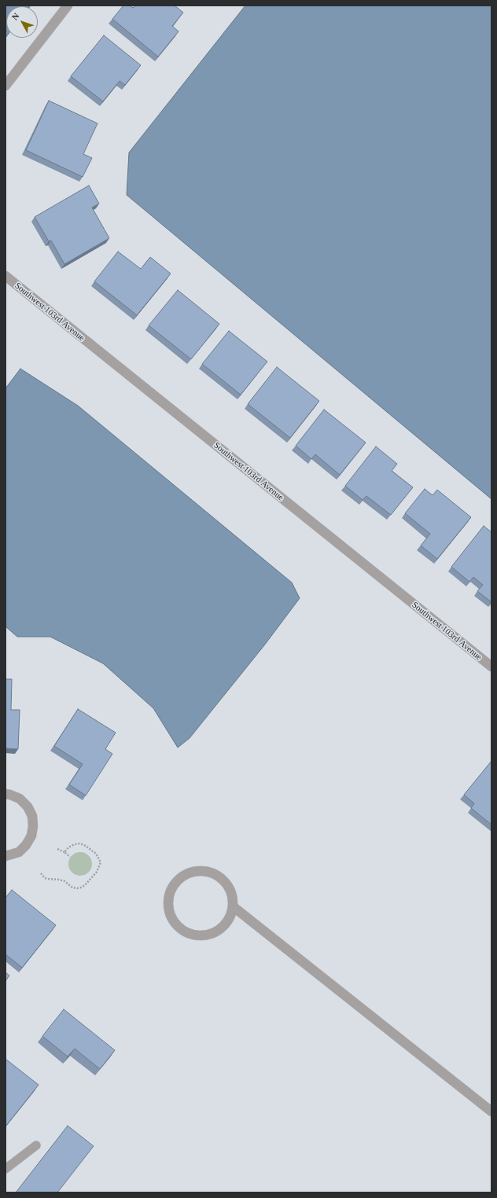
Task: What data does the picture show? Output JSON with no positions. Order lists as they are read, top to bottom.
{
  "streets": {
    "street": ["Southwest 103rd Avenue"]
  },
  "north": "top left"
}
